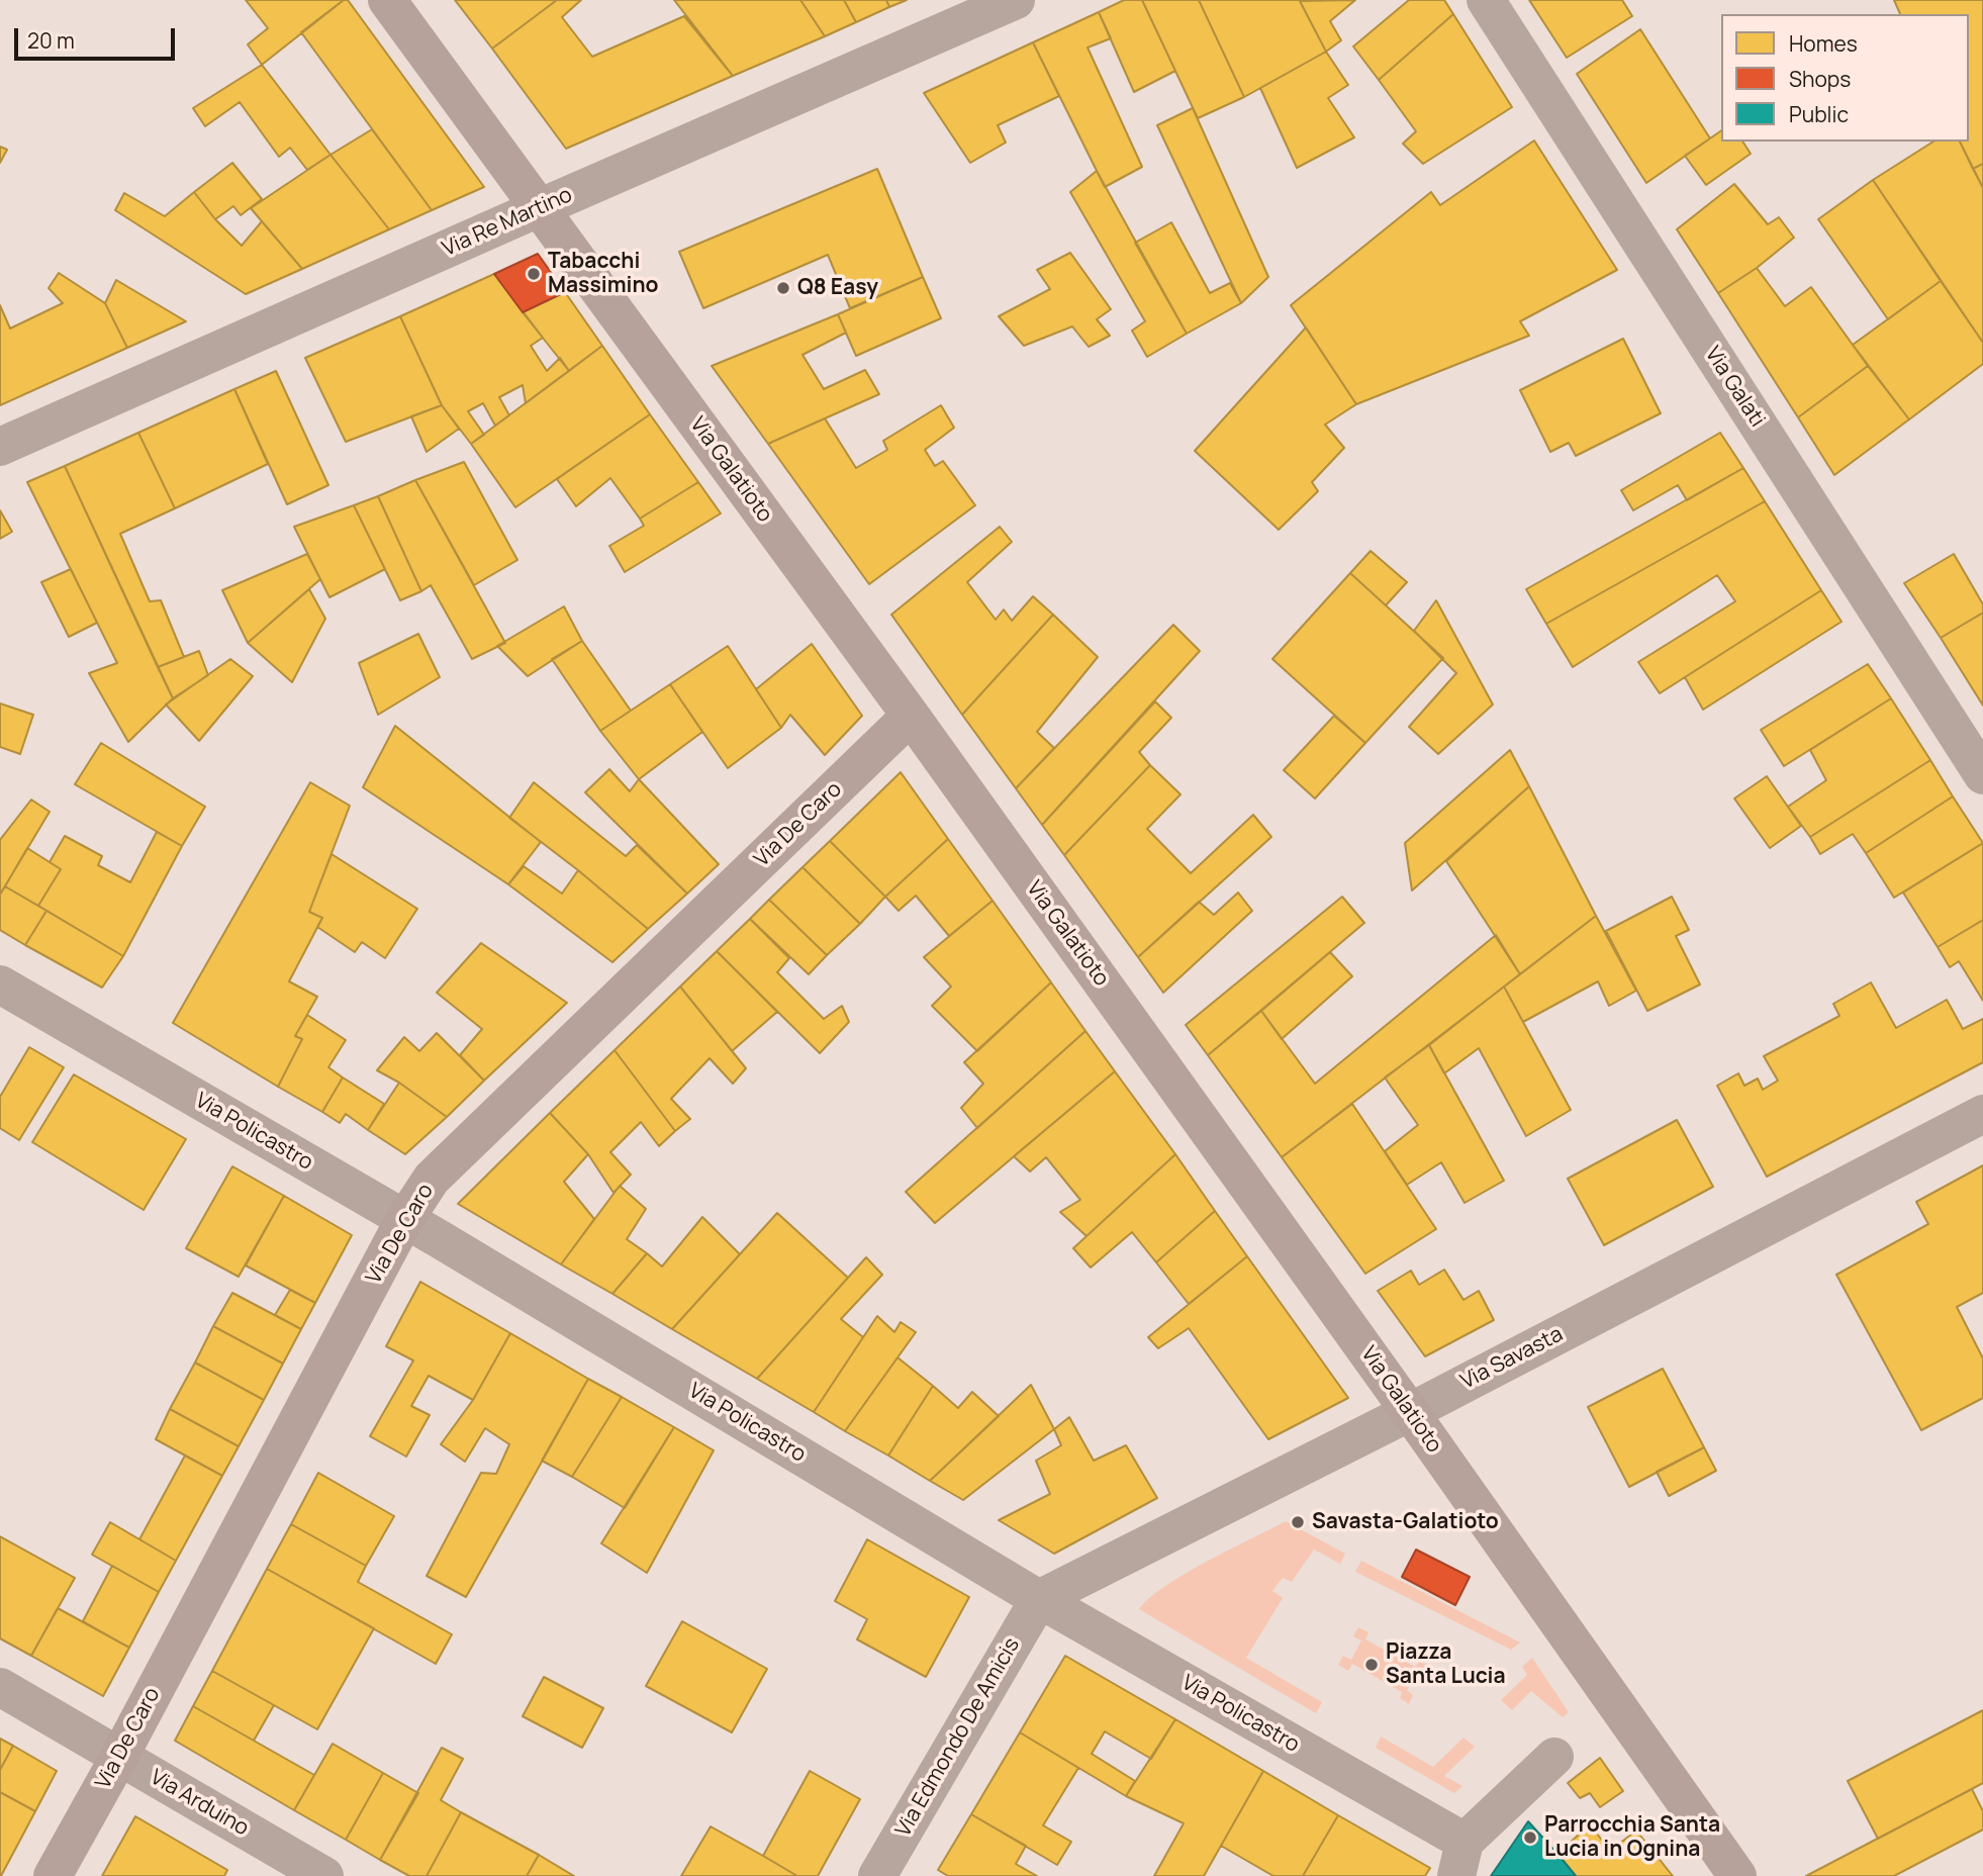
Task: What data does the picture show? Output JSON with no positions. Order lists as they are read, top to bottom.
{
  "streets": {
    "main road": ["Via Galatioto", "Via De Caro"],
    "street": [
      "Via Re Martino",
      "Via Galati",
      "Via Policastro",
      "Via Savasta",
      "Via Edmondo De Amicis",
      "Via Arduino"
    ]
  },
  "crossings": [
    ["Via Re Martino", "Via Galatioto"],
    ["Via Galatioto", "Via De Caro"],
    ["Via Galatioto", "Via Savasta"],
    ["Via De Caro", "Via Policastro"],
    ["Via De Caro", "Via Arduino"],
    ["Via Policastro", "Via Savasta"],
    ["Via Policastro", "Via Edmondo De Amicis"],
    ["Via Savasta", "Via Edmondo De Amicis"]
  ],
  "places": [
    "Tabacchi Massimino",
    "Q8 Easy",
    "Savasta-Galatioto",
    "Piazza Santa Lucia",
    "Parrocchia Santa Lucia in Ognina"
  ],
  "legend": ["Homes", "Shops", "Public"],
  "scale_bar": "20 m"
}
